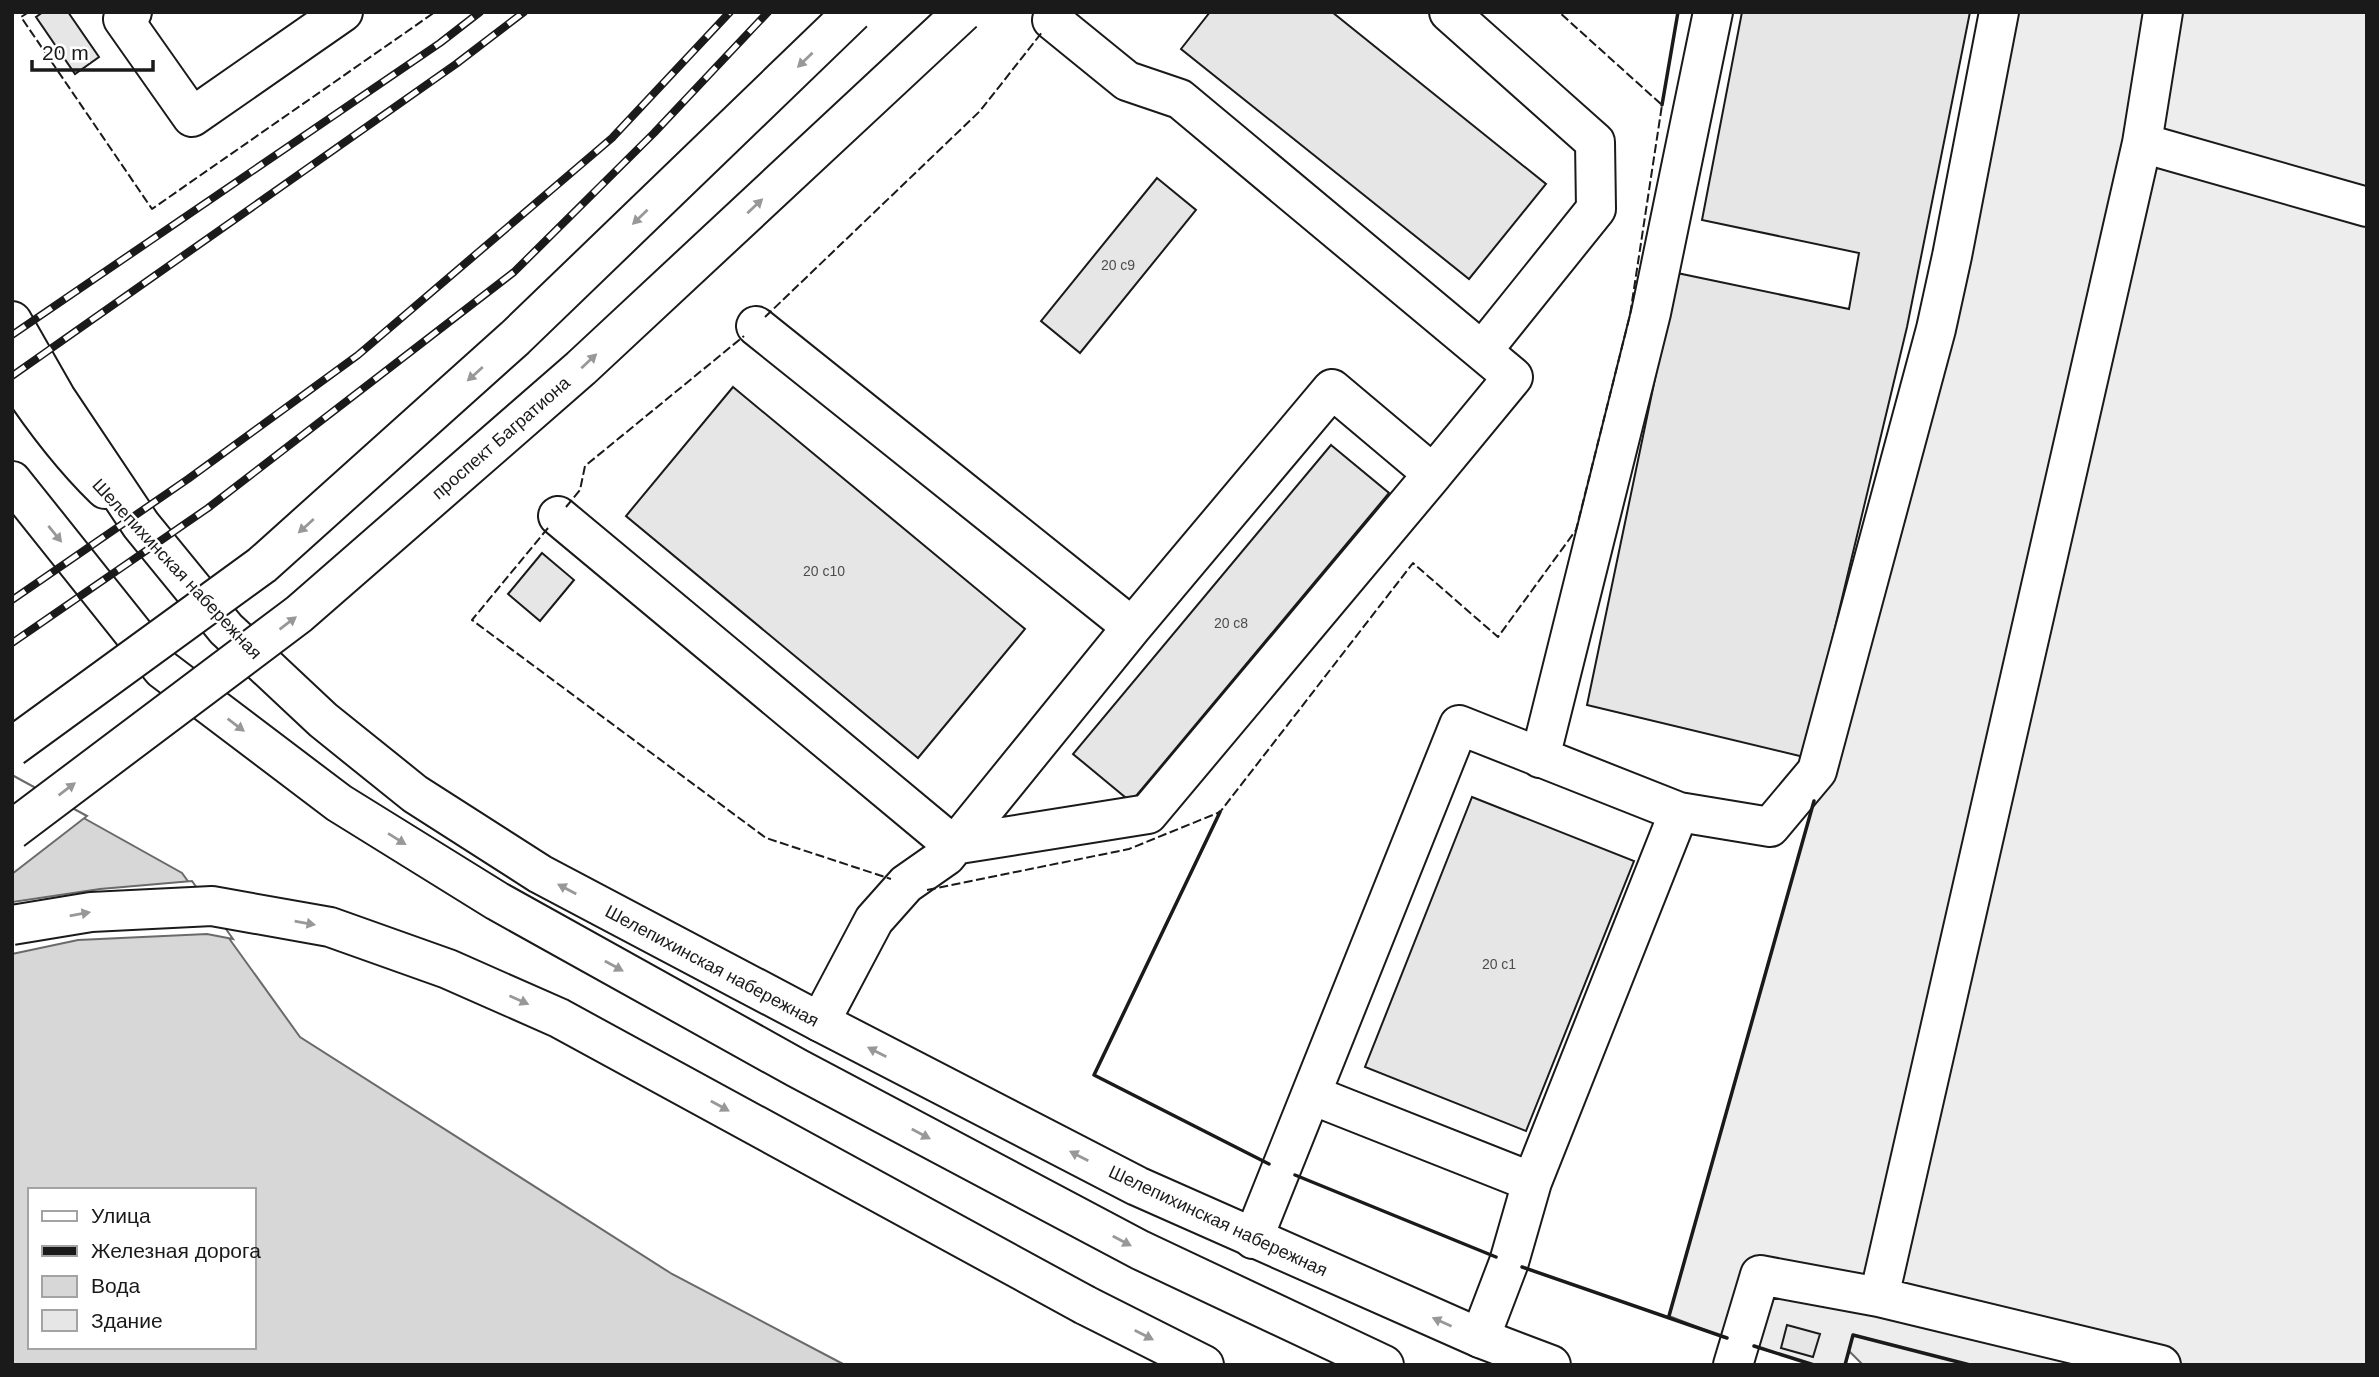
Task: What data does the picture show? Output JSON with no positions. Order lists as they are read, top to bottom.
{
  "streets": {
    "main road": ["проспект Багратиона", "Шелепихинская набережная"]
  },
  "house_numbers": [
    "20 с9",
    "20 с10",
    "20 с8",
    "20 с1"
  ],
  "legend": [
    "Улица",
    "Железная дорога",
    "Вода",
    "Здание"
  ],
  "scale_bar": "20 m"
}
